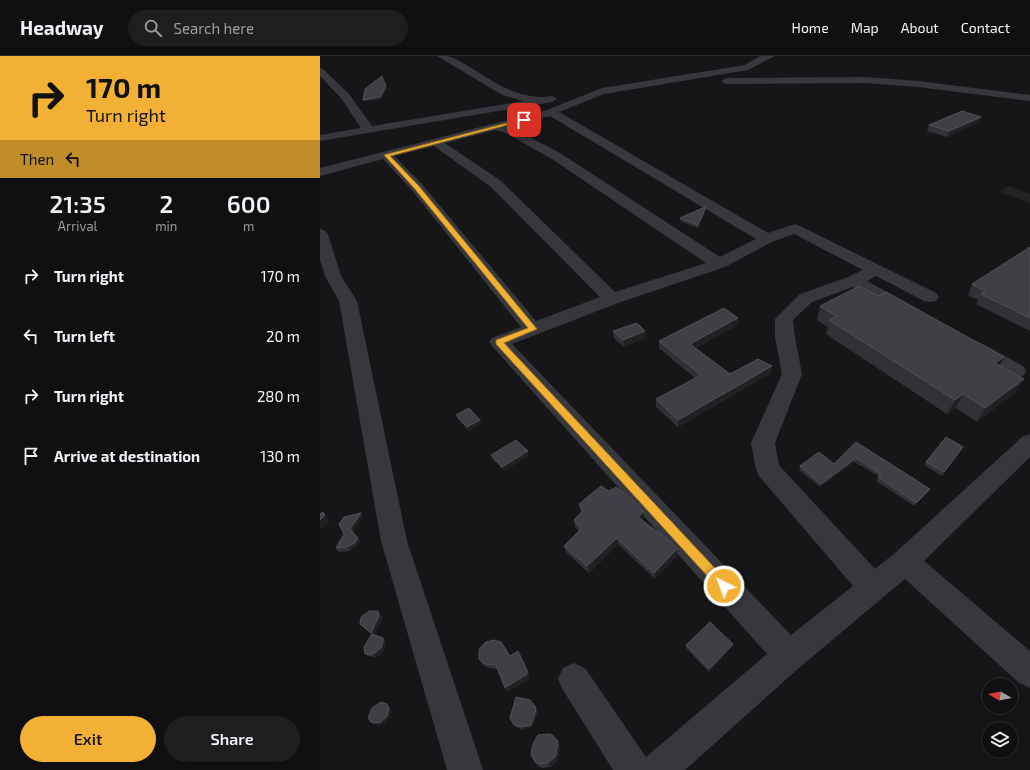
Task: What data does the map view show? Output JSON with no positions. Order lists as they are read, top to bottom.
{
  "north": "left",
  "page": {
    "header": "Headway",
    "search": "Search here",
    "nav": [
      "Home",
      "Map",
      "About",
      "Contact"
    ],
    "turn": ["170 m", "Turn right"],
    "then": "Then",
    "eta": [
      "21:35",
      "Arrival",
      "2",
      "min",
      "600",
      "m"
    ],
    "list": [
      {
        "name": "Turn right",
        "value": "170 m"
      },
      {
        "name": "Turn left",
        "value": "20 m"
      },
      {
        "name": "Turn right",
        "value": "280 m"
      },
      {
        "name": "Arrive at destination",
        "value": "130 m"
      }
    ],
    "buttons": ["Exit", "Share"]
  }
}
